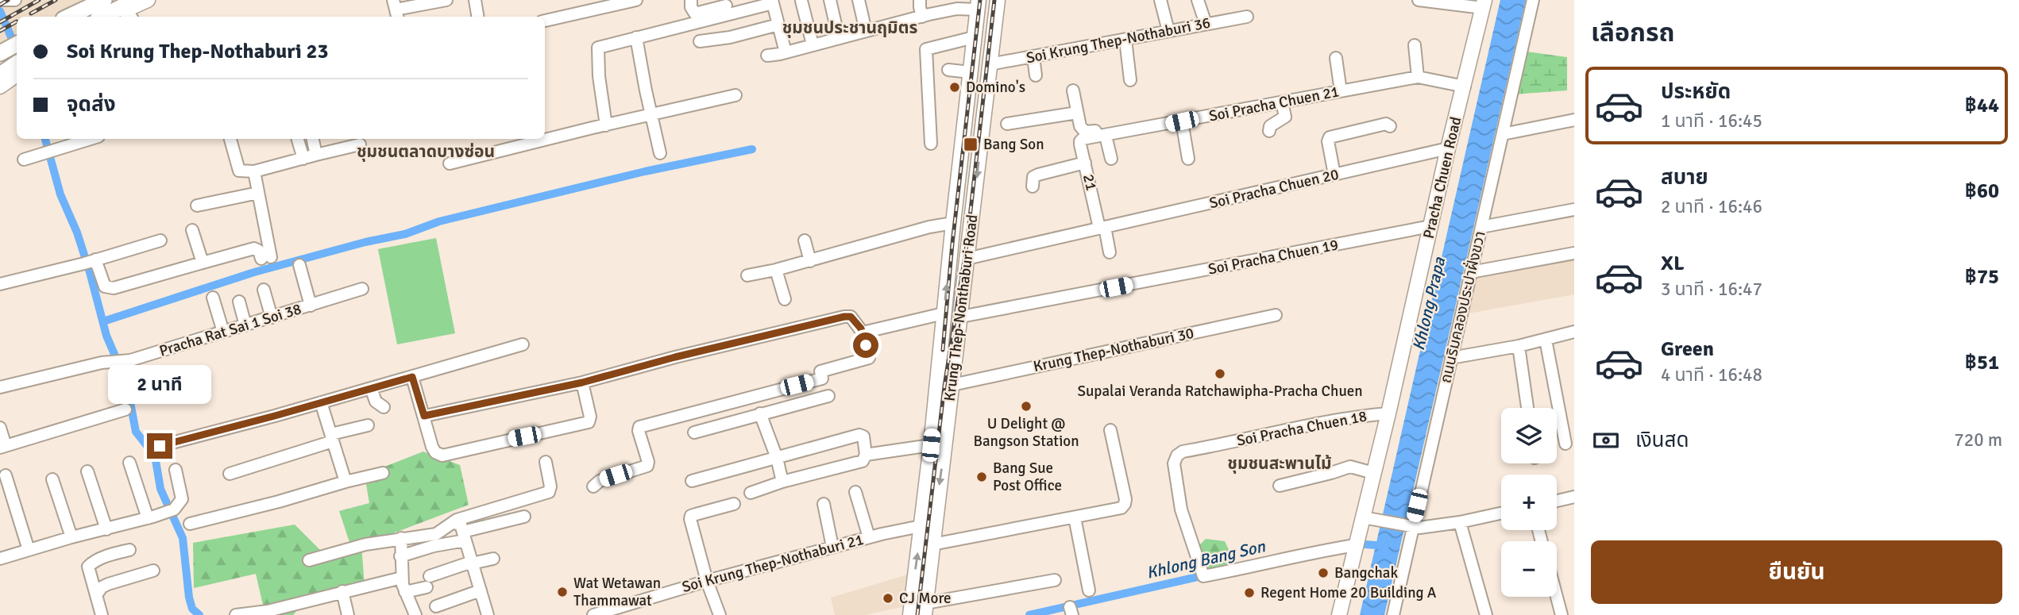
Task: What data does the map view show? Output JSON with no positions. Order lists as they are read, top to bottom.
{
  "streets": {
    "main road": ["Pracha Chuen Road", "Krung Thep-Nonthaburi Road"],
    "street": [
      "Soi Krung Thep-Nothaburi 36",
      "Soi Pracha Chuen 21",
      "21",
      "Soi Pracha Chuen 20",
      "Soi Pracha Chuen 19",
      "ถนนริมคลองประปาฝั่งขวา",
      "Pracha Rat Sai 1 Soi 38",
      "Krung Thep-Nothaburi 30",
      "Soi Pracha Chuen 18",
      "Soi Krung Thep-Nothaburi 21"
    ]
  },
  "crossings": [
    ["Soi Krung Thep-Nothaburi 36", "Krung Thep-Nonthaburi Road"],
    ["Soi Pracha Chuen 21", "Pracha Chuen Road"],
    ["Soi Pracha Chuen 21", "21"],
    ["Pracha Chuen Road", "Soi Pracha Chuen 20"],
    ["Pracha Chuen Road", "Soi Pracha Chuen 19"],
    ["Pracha Chuen Road", "Soi Pracha Chuen 18"],
    ["21", "Soi Pracha Chuen 20"],
    ["Soi Pracha Chuen 20", "Krung Thep-Nonthaburi Road"],
    ["Soi Pracha Chuen 19", "Krung Thep-Nonthaburi Road"],
    ["Krung Thep-Nonthaburi Road", "Krung Thep-Nothaburi 30"],
    ["Krung Thep-Nonthaburi Road", "Soi Krung Thep-Nothaburi 21"]
  ],
  "districts": ["ชุมชนประชานฤมิตร", "ชุมชนตลาดบางซ่อน", "ชุมชนสะพานไม้"],
  "water": ["Khlong Prapa", "Khlong Bang Son"],
  "places": {
    "other": [
      "Domino's",
      "Supalai Veranda Ratchawipha-Pracha Chuen",
      "U Delight @ Bangson Station",
      "Bang Sue Post Office",
      "Bangchak",
      "Wat Wetawan Thammawat",
      "Regent Home 20 Building A",
      "CJ More"
    ],
    "transit": ["Bang Son"]
  },
  "page": {
    "heading": "เลือกรถ",
    "banner": ["Soi Krung Thep-Nothaburi 23", "จุดส่ง"],
    "list": [
      {
        "name": "ประหยัด",
        "note": "1 นาที · 16:45",
        "value": "฿44"
      },
      {
        "name": "สบาย",
        "note": "2 นาที · 16:46",
        "value": "฿60"
      },
      {
        "name": "XL",
        "note": "3 นาที · 16:47",
        "value": "฿75"
      },
      {
        "name": "Green",
        "note": "4 นาที · 16:48",
        "value": "฿51"
      }
    ],
    "bubble": "2 นาที",
    "map_buttons": ["+", "−"],
    "pay": ["เงินสด", "720 m"],
    "buttons": "ยืนยัน"
  }
}
